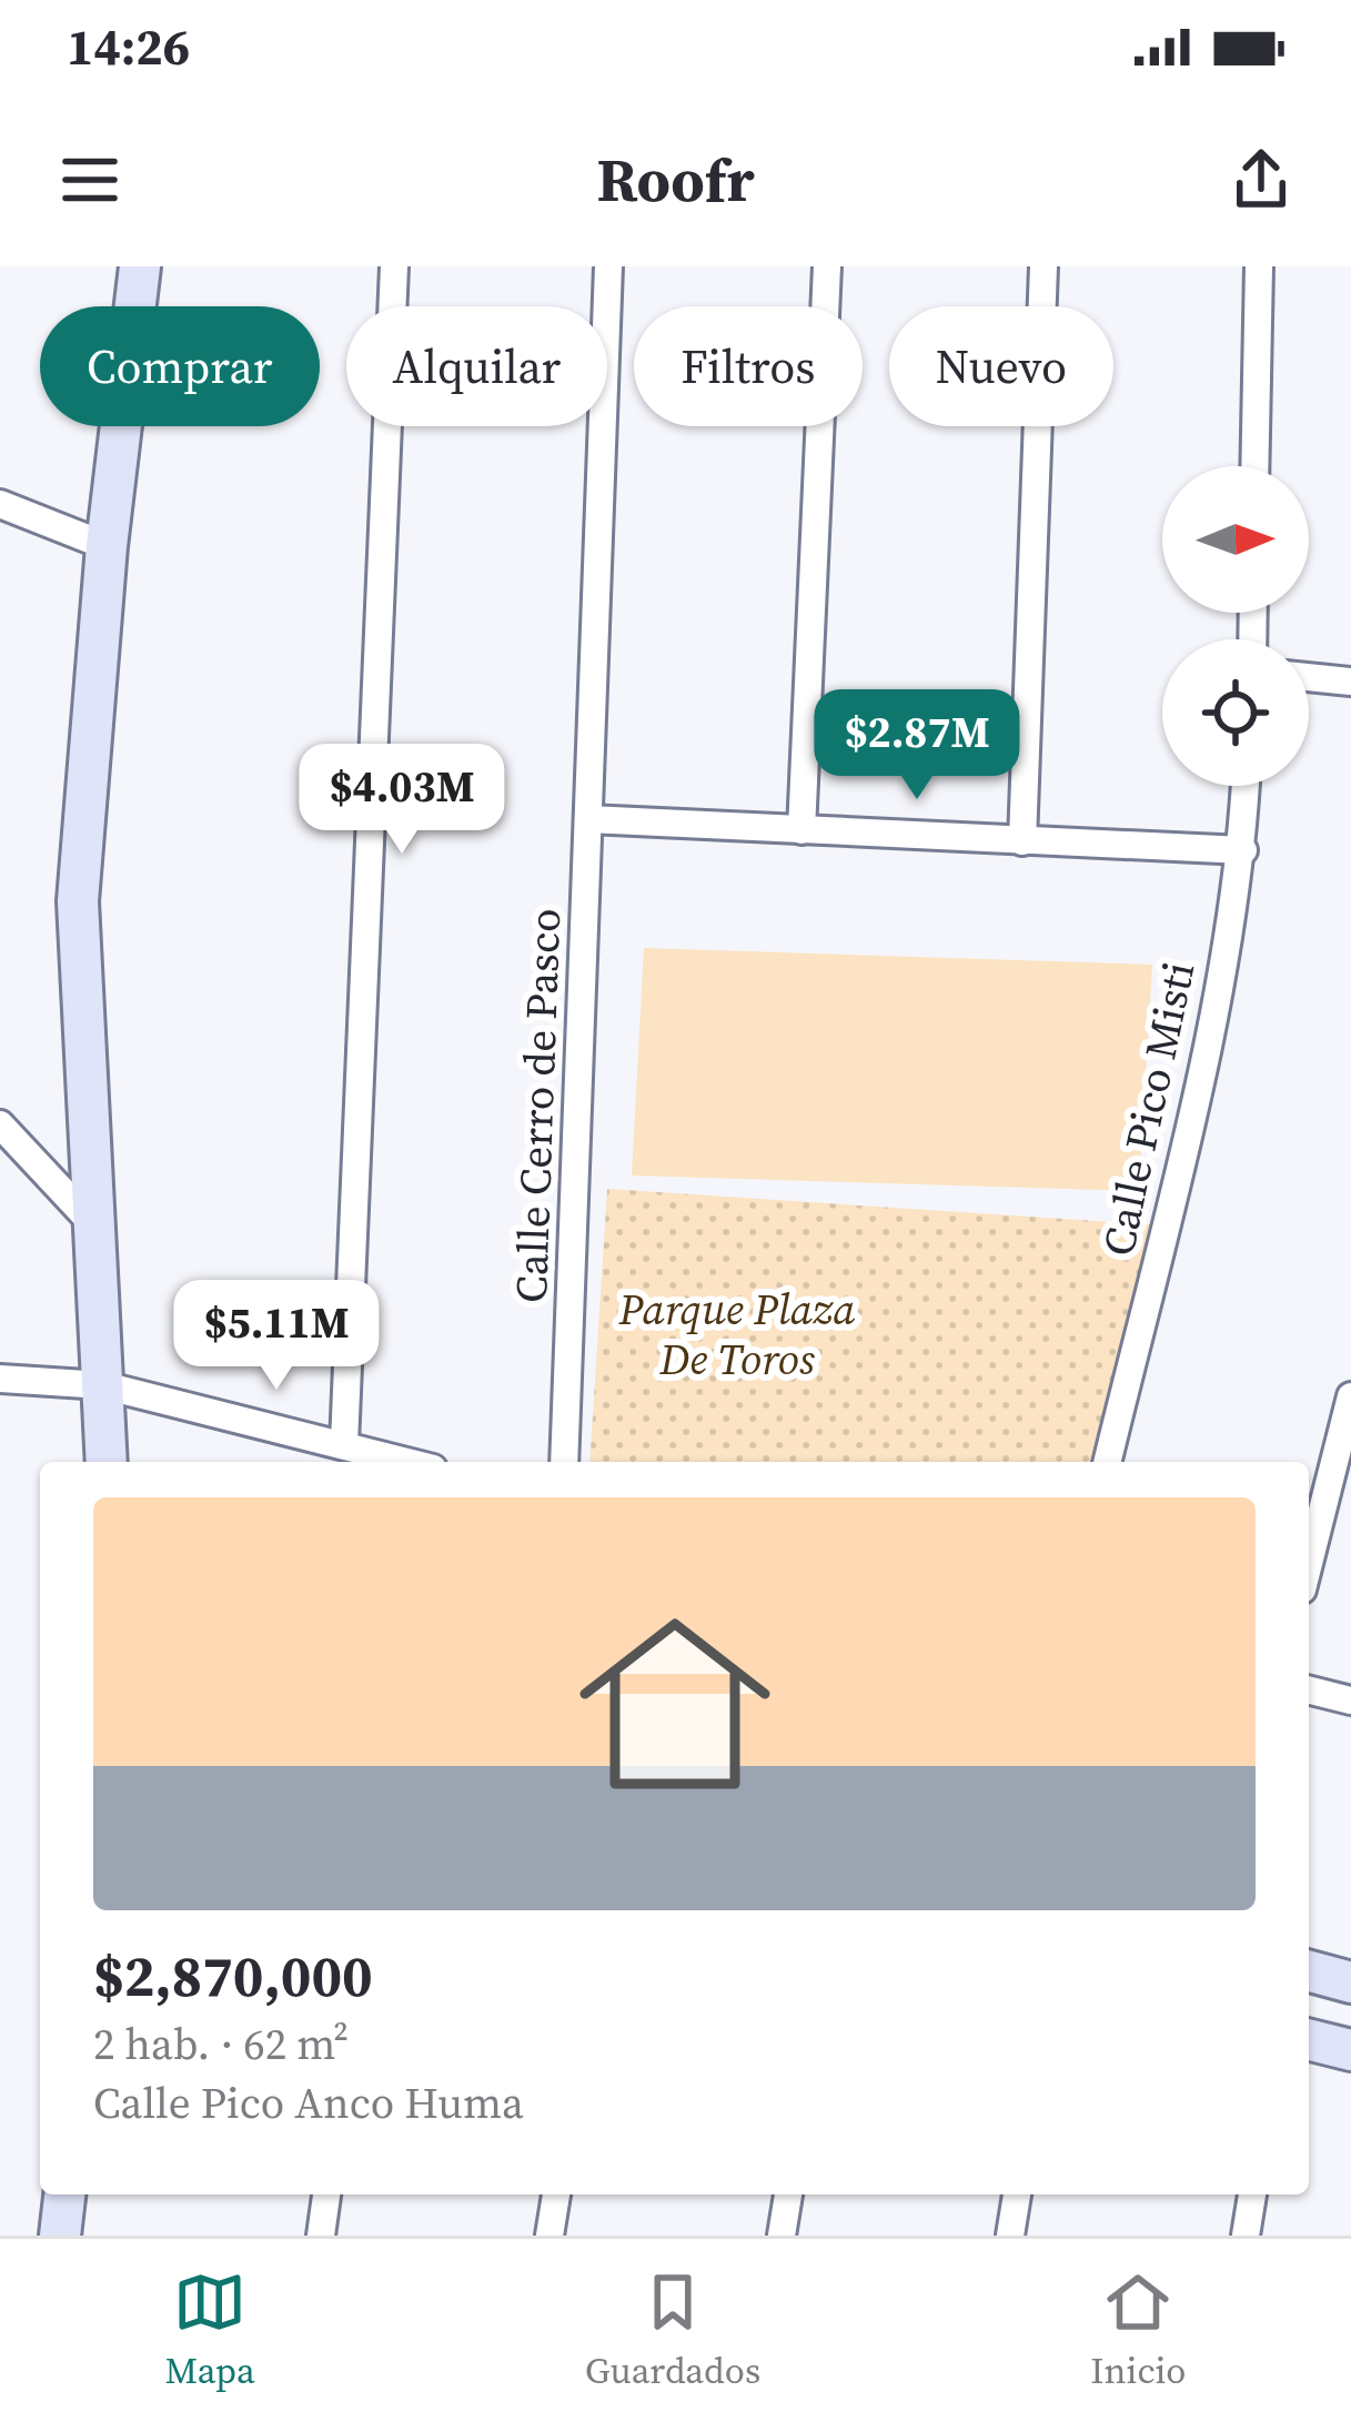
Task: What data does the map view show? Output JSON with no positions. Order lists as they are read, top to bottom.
{
  "streets": {
    "street": ["Calle Cerro de Pasco", "Calle Pico Misti"]
  },
  "parks": ["Parque Plaza De Toros"],
  "north": "right",
  "page": {
    "status": "14:26",
    "header": "Roofr",
    "chip": [
      "Comprar",
      "Alquilar",
      "Filtros",
      "Nuevo"
    ],
    "price": ["$2.87M", "$4.03M", "$5.11M"],
    "list": [
      {
        "name": "$2,870,000",
        "note": "2 hab. · 62 m² · Calle Pico Anco Huma"
      }
    ],
    "tabs": ["Mapa", "Guardados", "Inicio"]
  }
}
